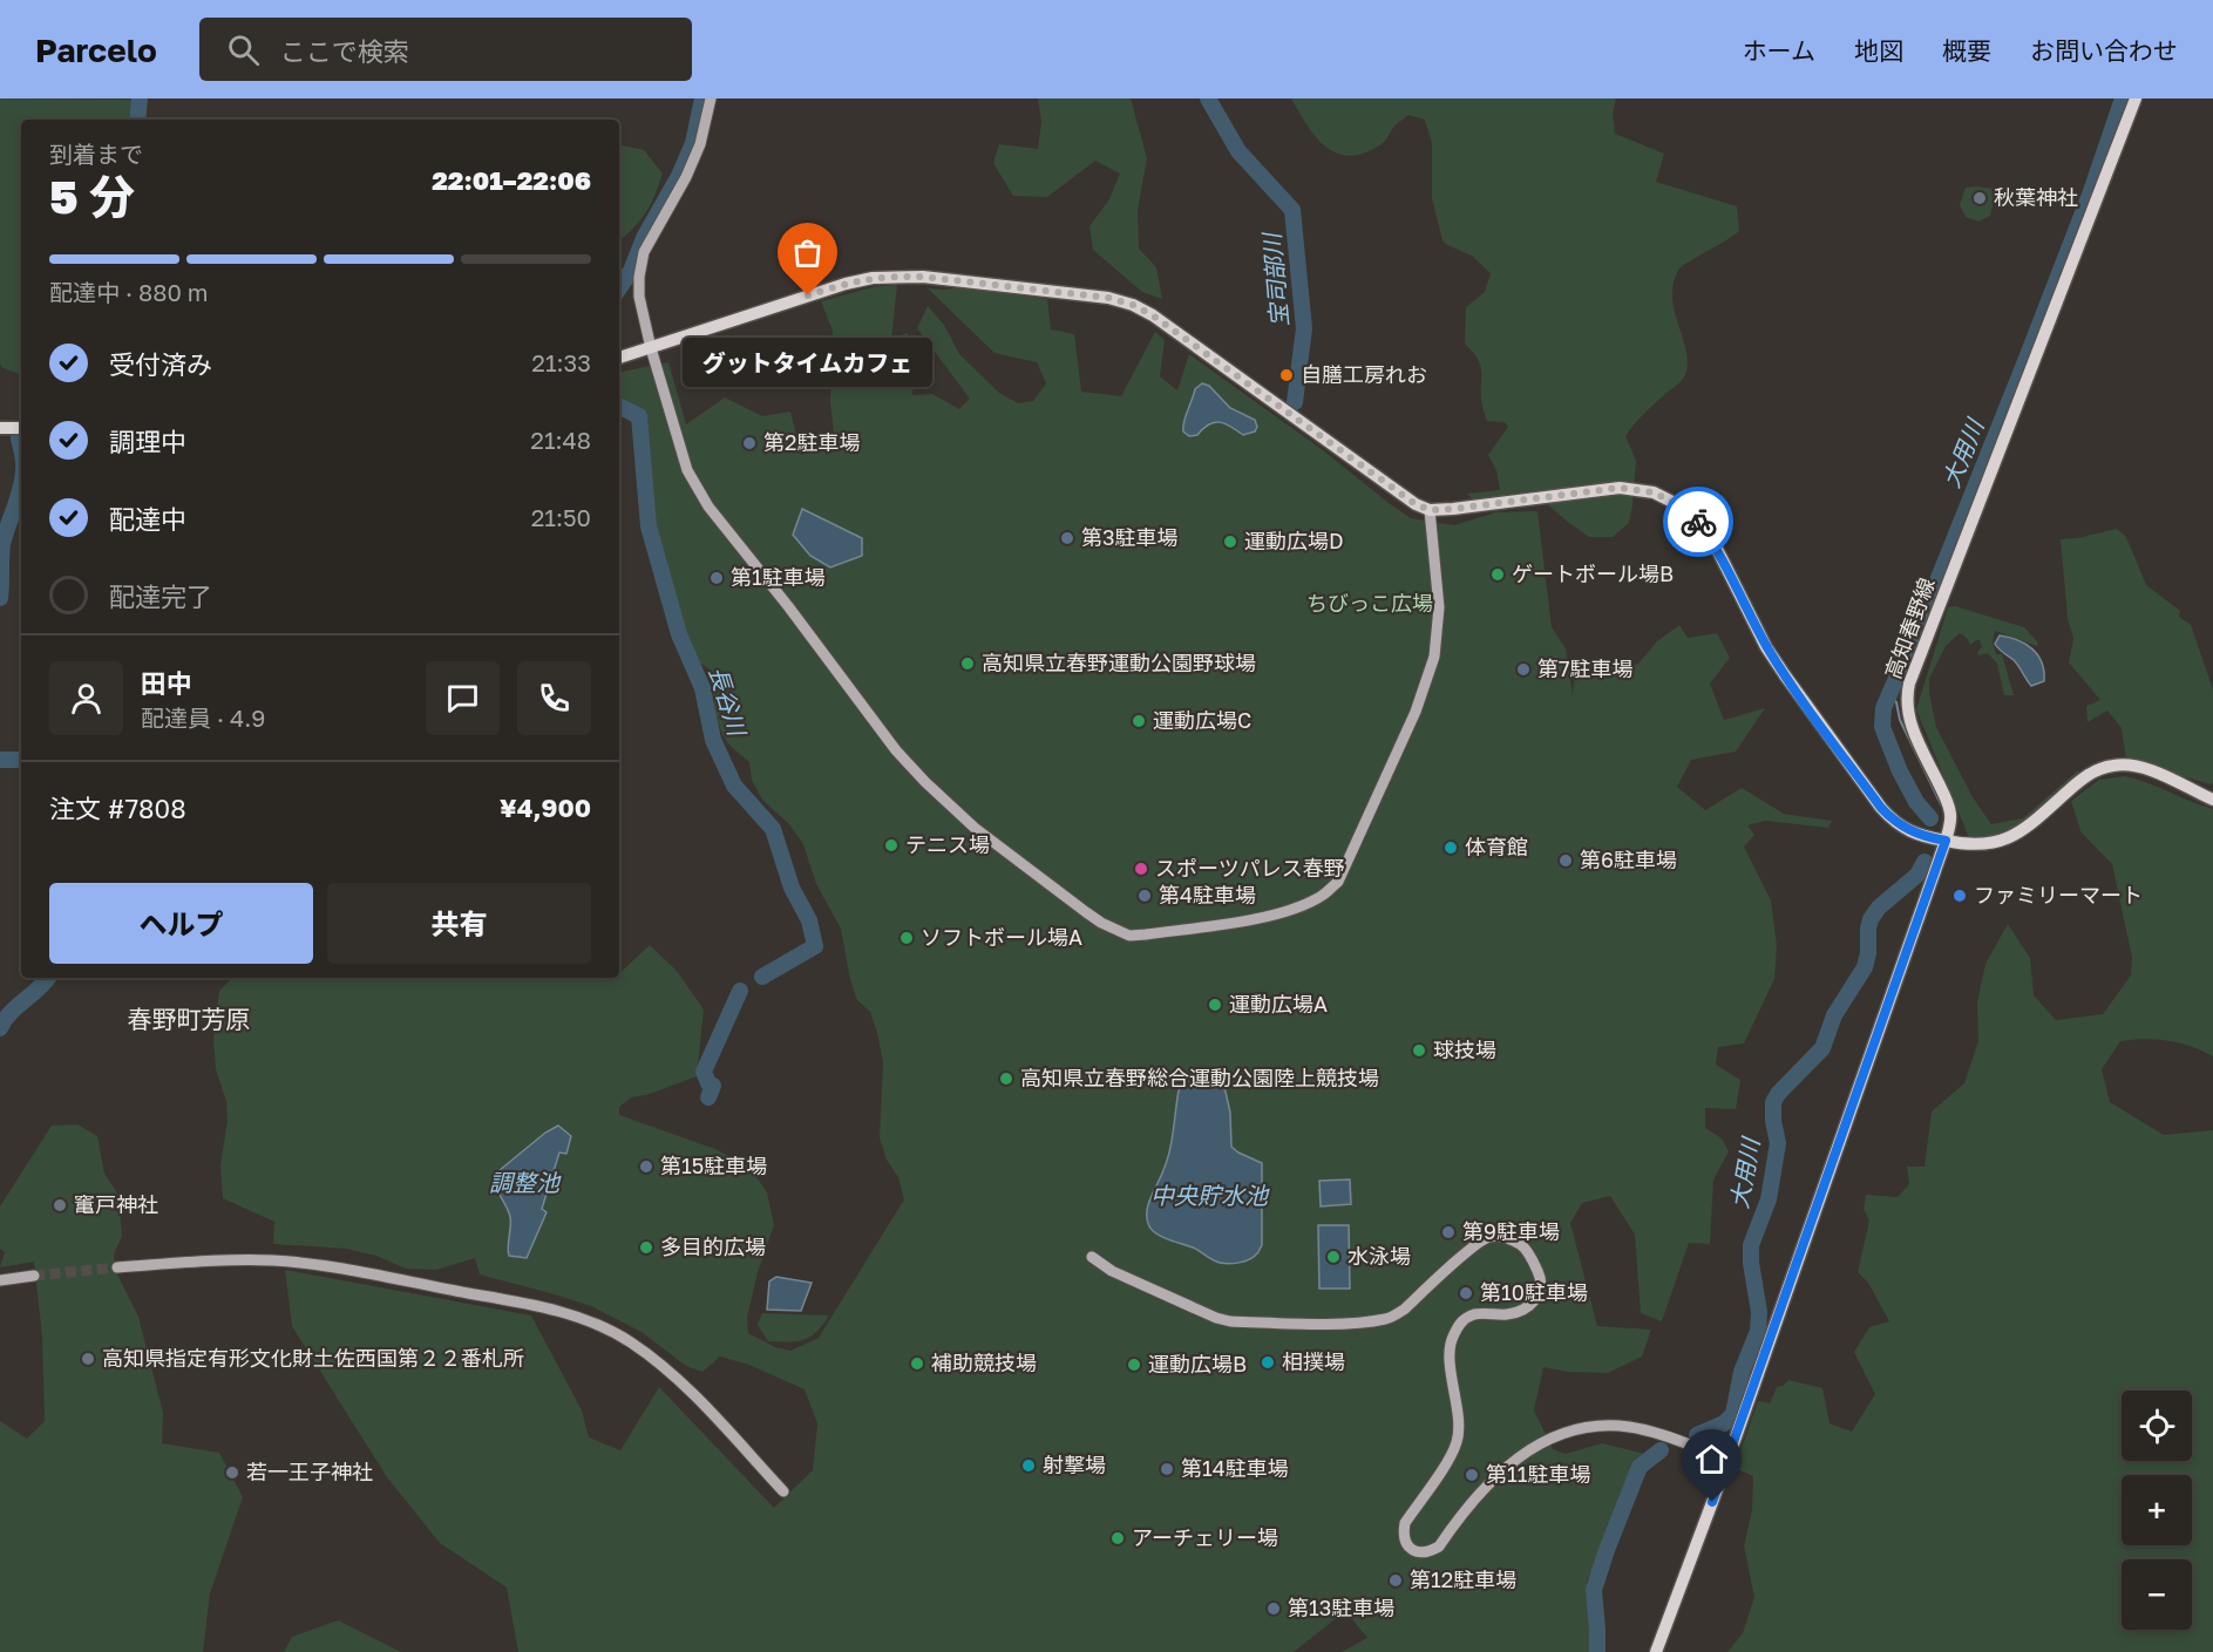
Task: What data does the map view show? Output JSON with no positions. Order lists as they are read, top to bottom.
{
  "streets": {
    "main road": ["高知春野線"]
  },
  "districts": ["春野町芳原"],
  "water": [
    "宝司部川",
    "大用川",
    "長谷川",
    "調整池",
    "中央貯水池"
  ],
  "parks": ["ちびっこ広場"],
  "places": [
    "秋葉神社",
    "グットタイムカフェ",
    "自膳工房れお",
    "第2駐車場",
    "第3駐車場",
    "運動広場D",
    "ゲートボール場B",
    "第1駐車場",
    "高知県立春野運動公園野球場",
    "第7駐車場",
    "運動広場C",
    "テニス場",
    "体育館",
    "第6駐車場",
    "スポーツパレス春野",
    "第4駐車場",
    "ファミリーマート",
    "ソフトボール場A",
    "運動広場A",
    "球技場",
    "高知県立春野総合運動公園陸上競技場",
    "第15駐車場",
    "竃戸神社",
    "第9駐車場",
    "多目的広場",
    "水泳場",
    "第10駐車場",
    "高知県指定有形文化財土佐西国第２２番札所",
    "相撲場",
    "補助競技場",
    "運動広場B",
    "射撃場",
    "第14駐車場",
    "若一王子神社",
    "第11駐車場",
    "アーチェリー場",
    "第12駐車場",
    "第13駐車場"
  ],
  "page": {
    "header": "Parcelo",
    "search": "ここで検索",
    "nav": [
      "ホーム",
      "地図",
      "概要",
      "お問い合わせ"
    ],
    "heading": ["5 分", "到着まで", "22:01–22:06"],
    "panel": [
      "田中",
      "配達員 · 4.9",
      "注文 #7808",
      "¥4,900"
    ],
    "bar": "配達中 · 880 m",
    "list": [
      ["受付済み", "21:33"],
      ["調理中", "21:48"],
      ["配達中", "21:50"],
      "配達完了"
    ],
    "bubble": "グットタイムカフェ",
    "buttons": ["ヘルプ", "共有"],
    "map_buttons": ["+", "−"]
  }
}
